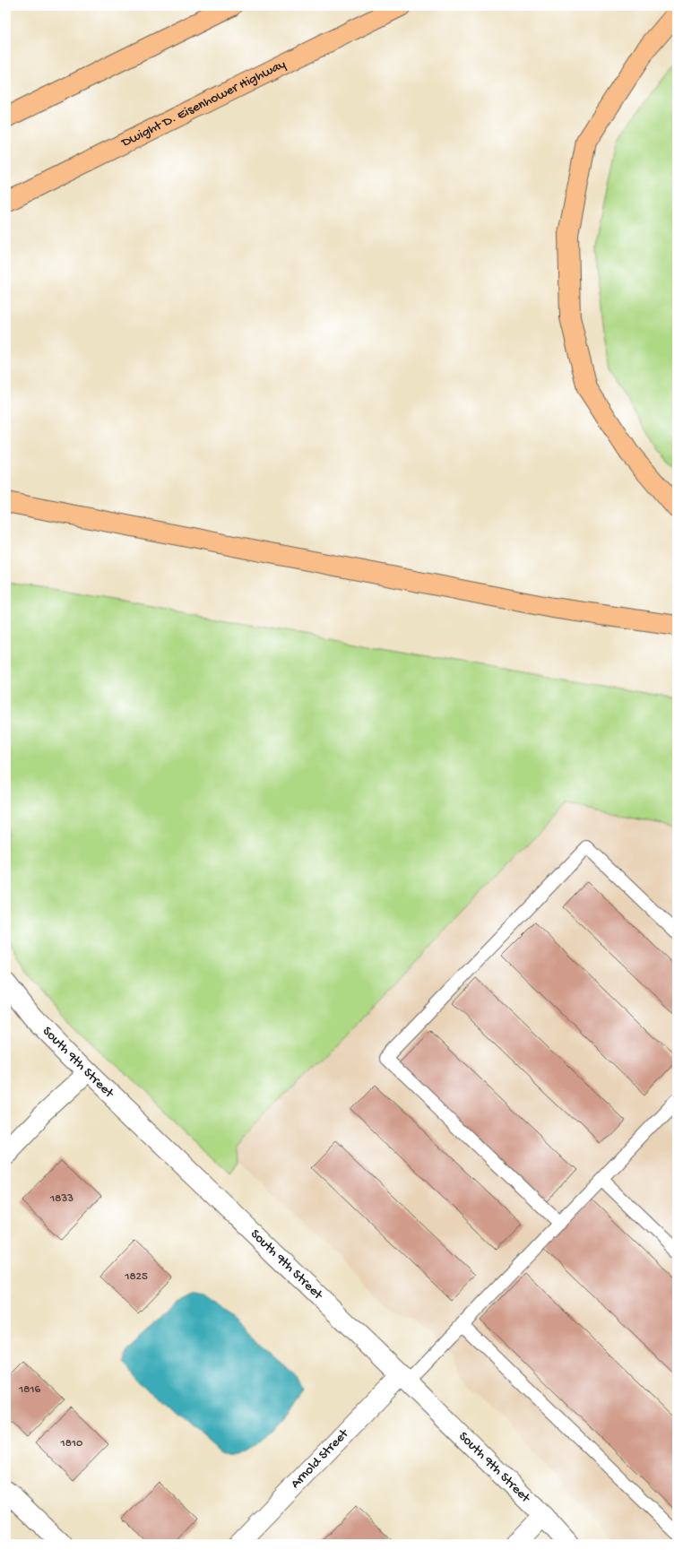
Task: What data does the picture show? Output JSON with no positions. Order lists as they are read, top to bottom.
{
  "streets": {
    "highway": ["Dwight D. Eisenhower Highway"],
    "street": ["South 9th Street", "Arnold Street"]
  },
  "crossings": [
    ["South 9th Street", "Arnold Street"]
  ],
  "house_numbers": [
    "1833",
    "1825",
    "1816",
    "1810"
  ]
}
